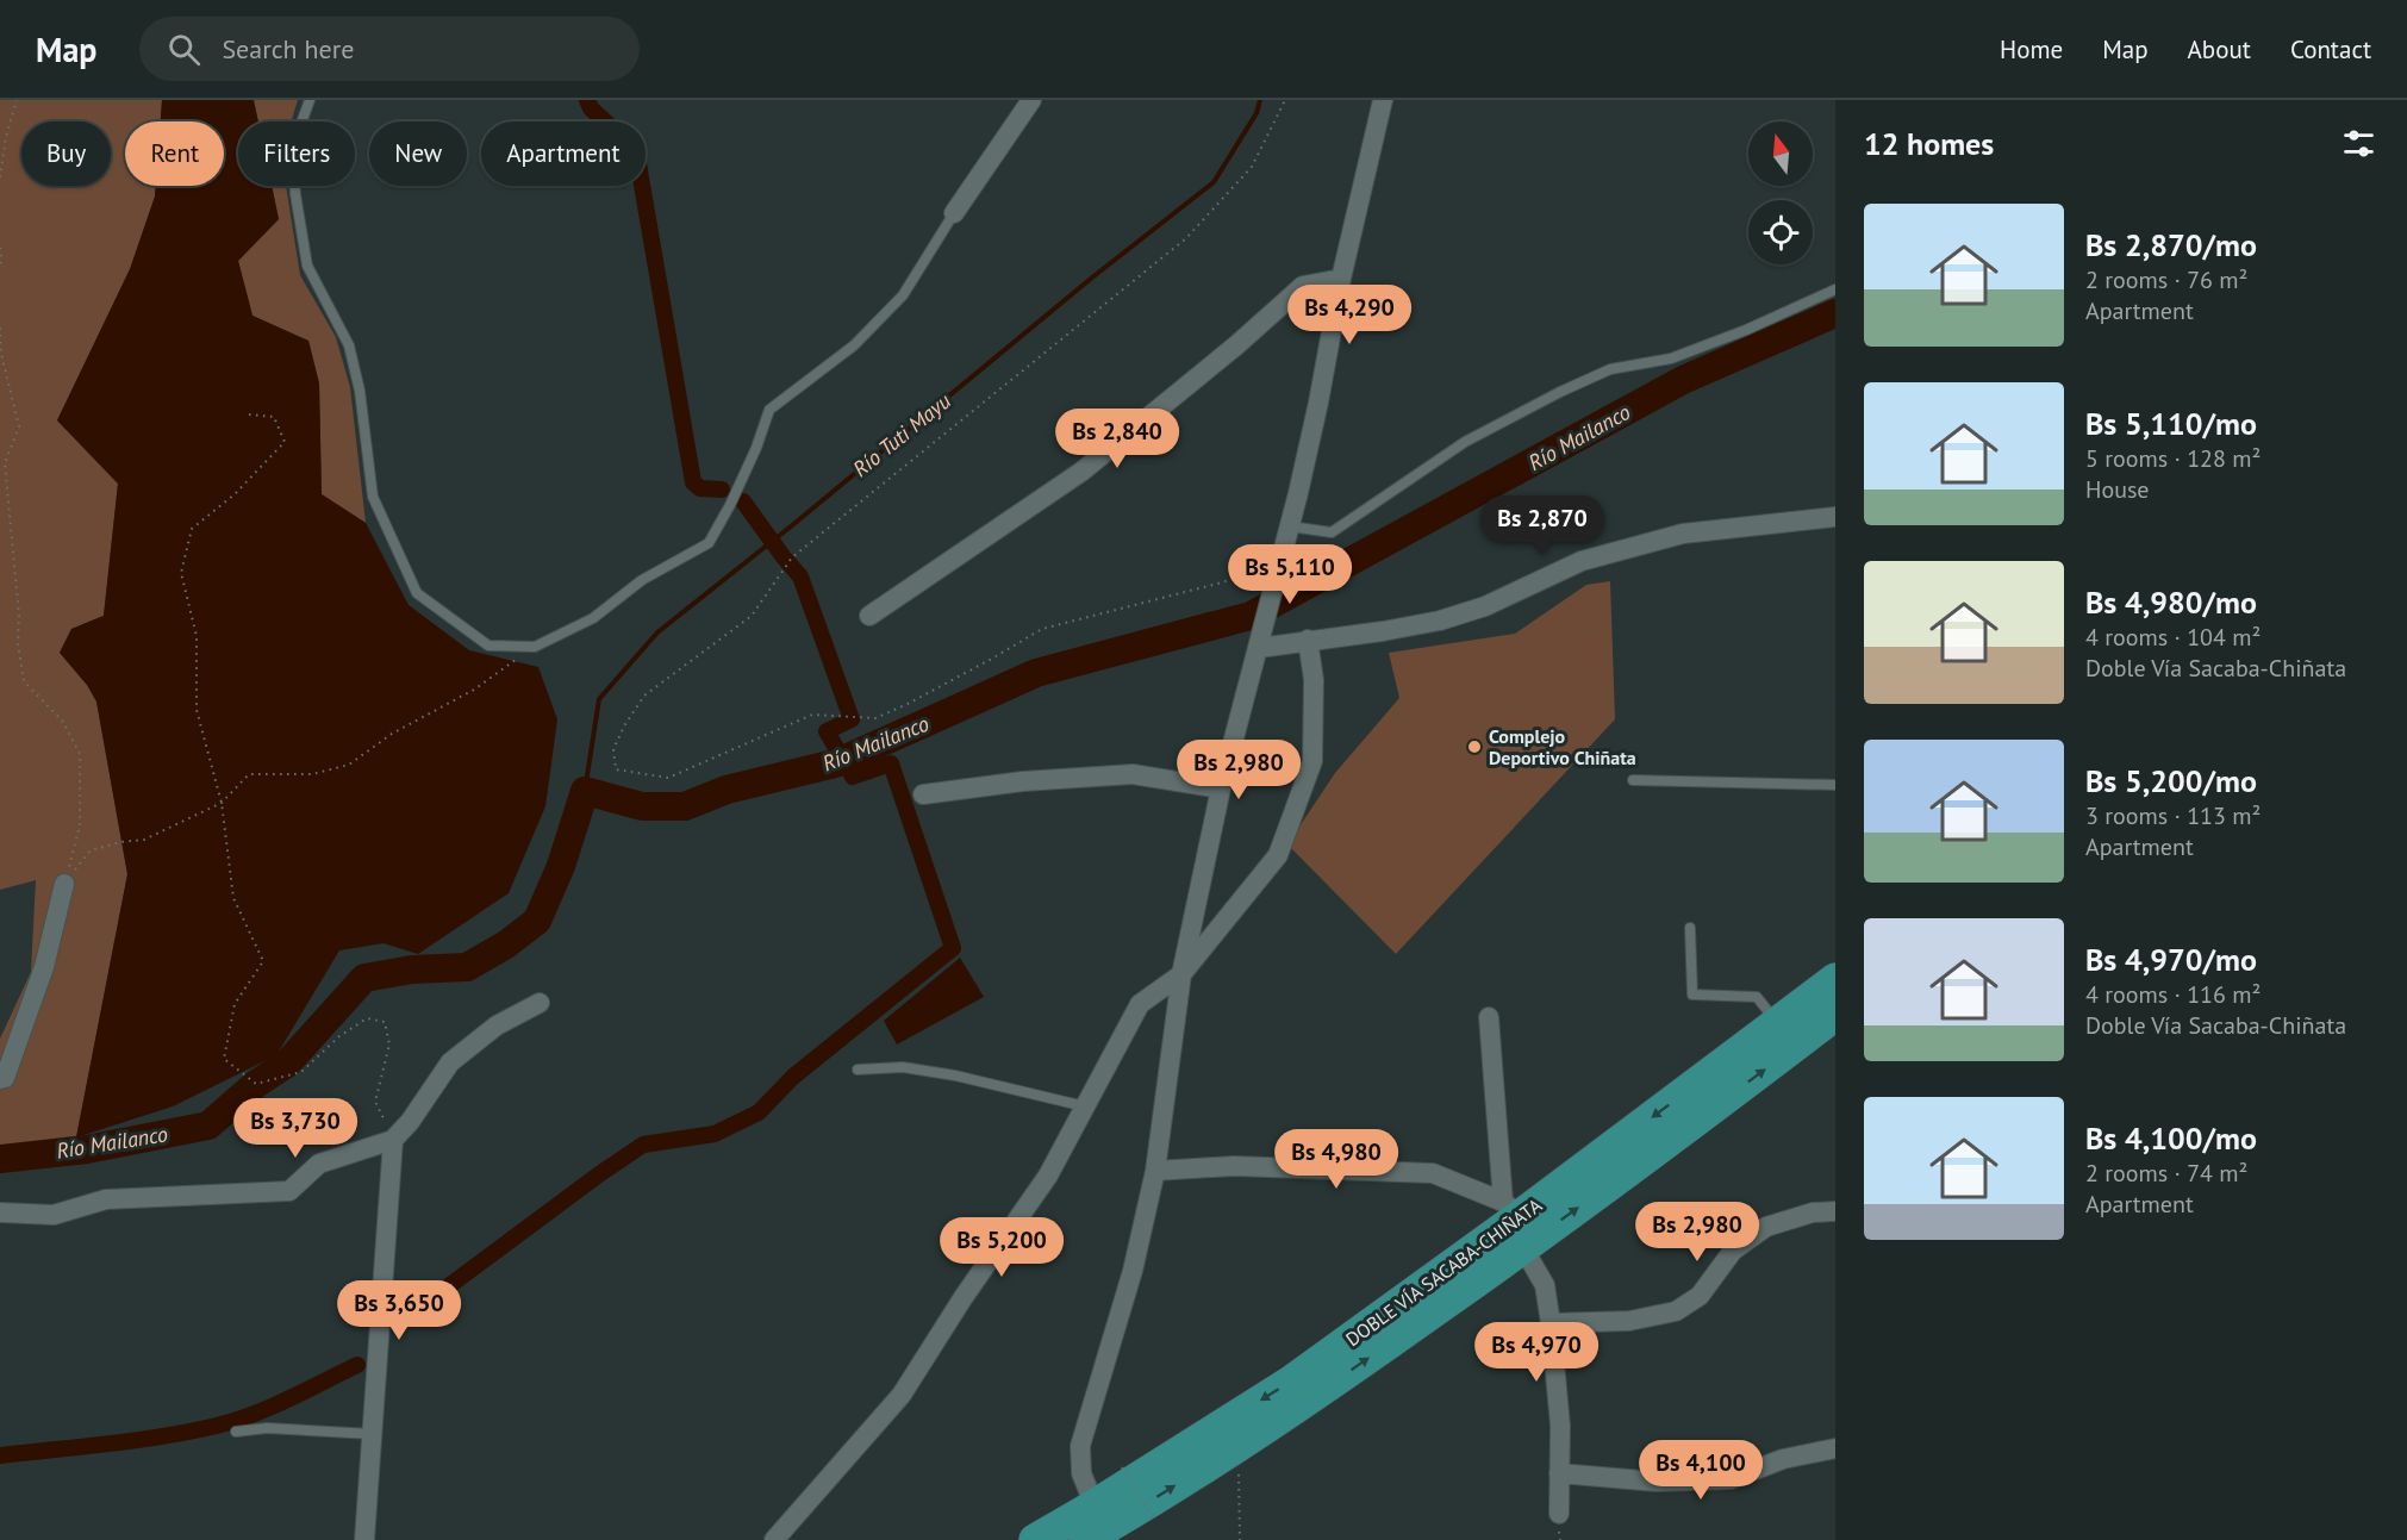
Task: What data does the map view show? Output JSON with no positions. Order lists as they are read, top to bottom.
{
  "streets": {
    "highway": ["DOBLE VÍA SACABA-CHIÑATA"]
  },
  "water": ["Río Tuti Mayu", "Río Mailanco"],
  "places": ["Complejo Deportivo Chiñata"],
  "north": "top",
  "page": {
    "header": "Map",
    "search": "Search here",
    "nav": [
      "Home",
      "Map",
      "About",
      "Contact"
    ],
    "heading": "12 homes",
    "chip": [
      "Buy",
      "Rent",
      "Filters",
      "New",
      "Apartment"
    ],
    "list": [
      {
        "name": "Bs 2,870/mo",
        "note": "2 rooms · 76 m² · Apartment"
      },
      {
        "name": "Bs 5,110/mo",
        "note": "5 rooms · 128 m² · House"
      },
      {
        "name": "Bs 4,980/mo",
        "note": "4 rooms · 104 m² · Doble Vía Sacaba-Chiñata"
      },
      {
        "name": "Bs 5,200/mo",
        "note": "3 rooms · 113 m² · Apartment"
      },
      {
        "name": "Bs 4,970/mo",
        "note": "4 rooms · 116 m² · Doble Vía Sacaba-Chiñata"
      },
      {
        "name": "Bs 4,100/mo",
        "note": "2 rooms · 74 m² · Apartment"
      }
    ],
    "price": [
      "Bs 4,290",
      "Bs 2,840",
      "Bs 2,870",
      "Bs 5,110",
      "Bs 2,980",
      "Bs 3,730",
      "Bs 4,980",
      "Bs 2,980",
      "Bs 5,200",
      "Bs 3,650",
      "Bs 4,970",
      "Bs 4,100"
    ]
  }
}
